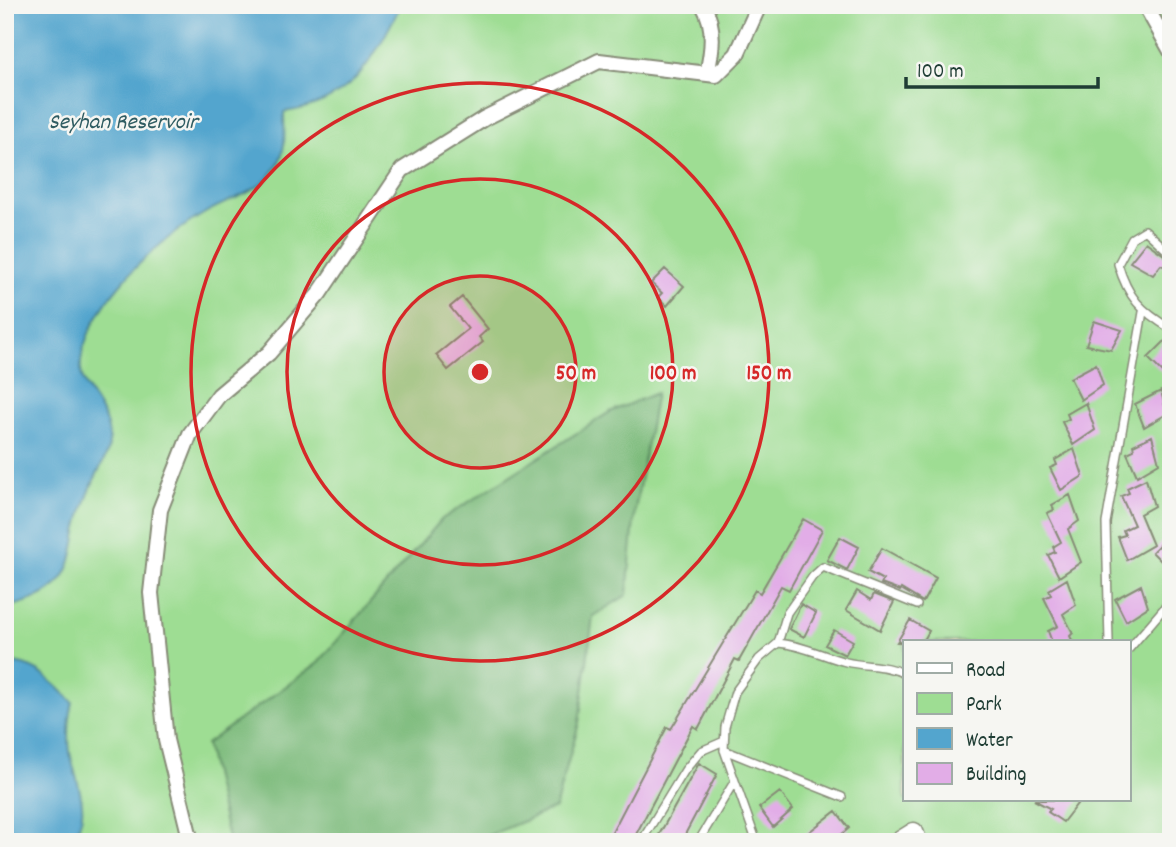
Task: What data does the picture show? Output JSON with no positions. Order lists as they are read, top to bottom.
{
  "water": ["Seyhan Reservoir"],
  "legend": [
    "Road",
    "Park",
    "Water",
    "Building"
  ],
  "scale_bar": "100 m",
  "rings": ["50 m", "100 m", "150 m"]
}
